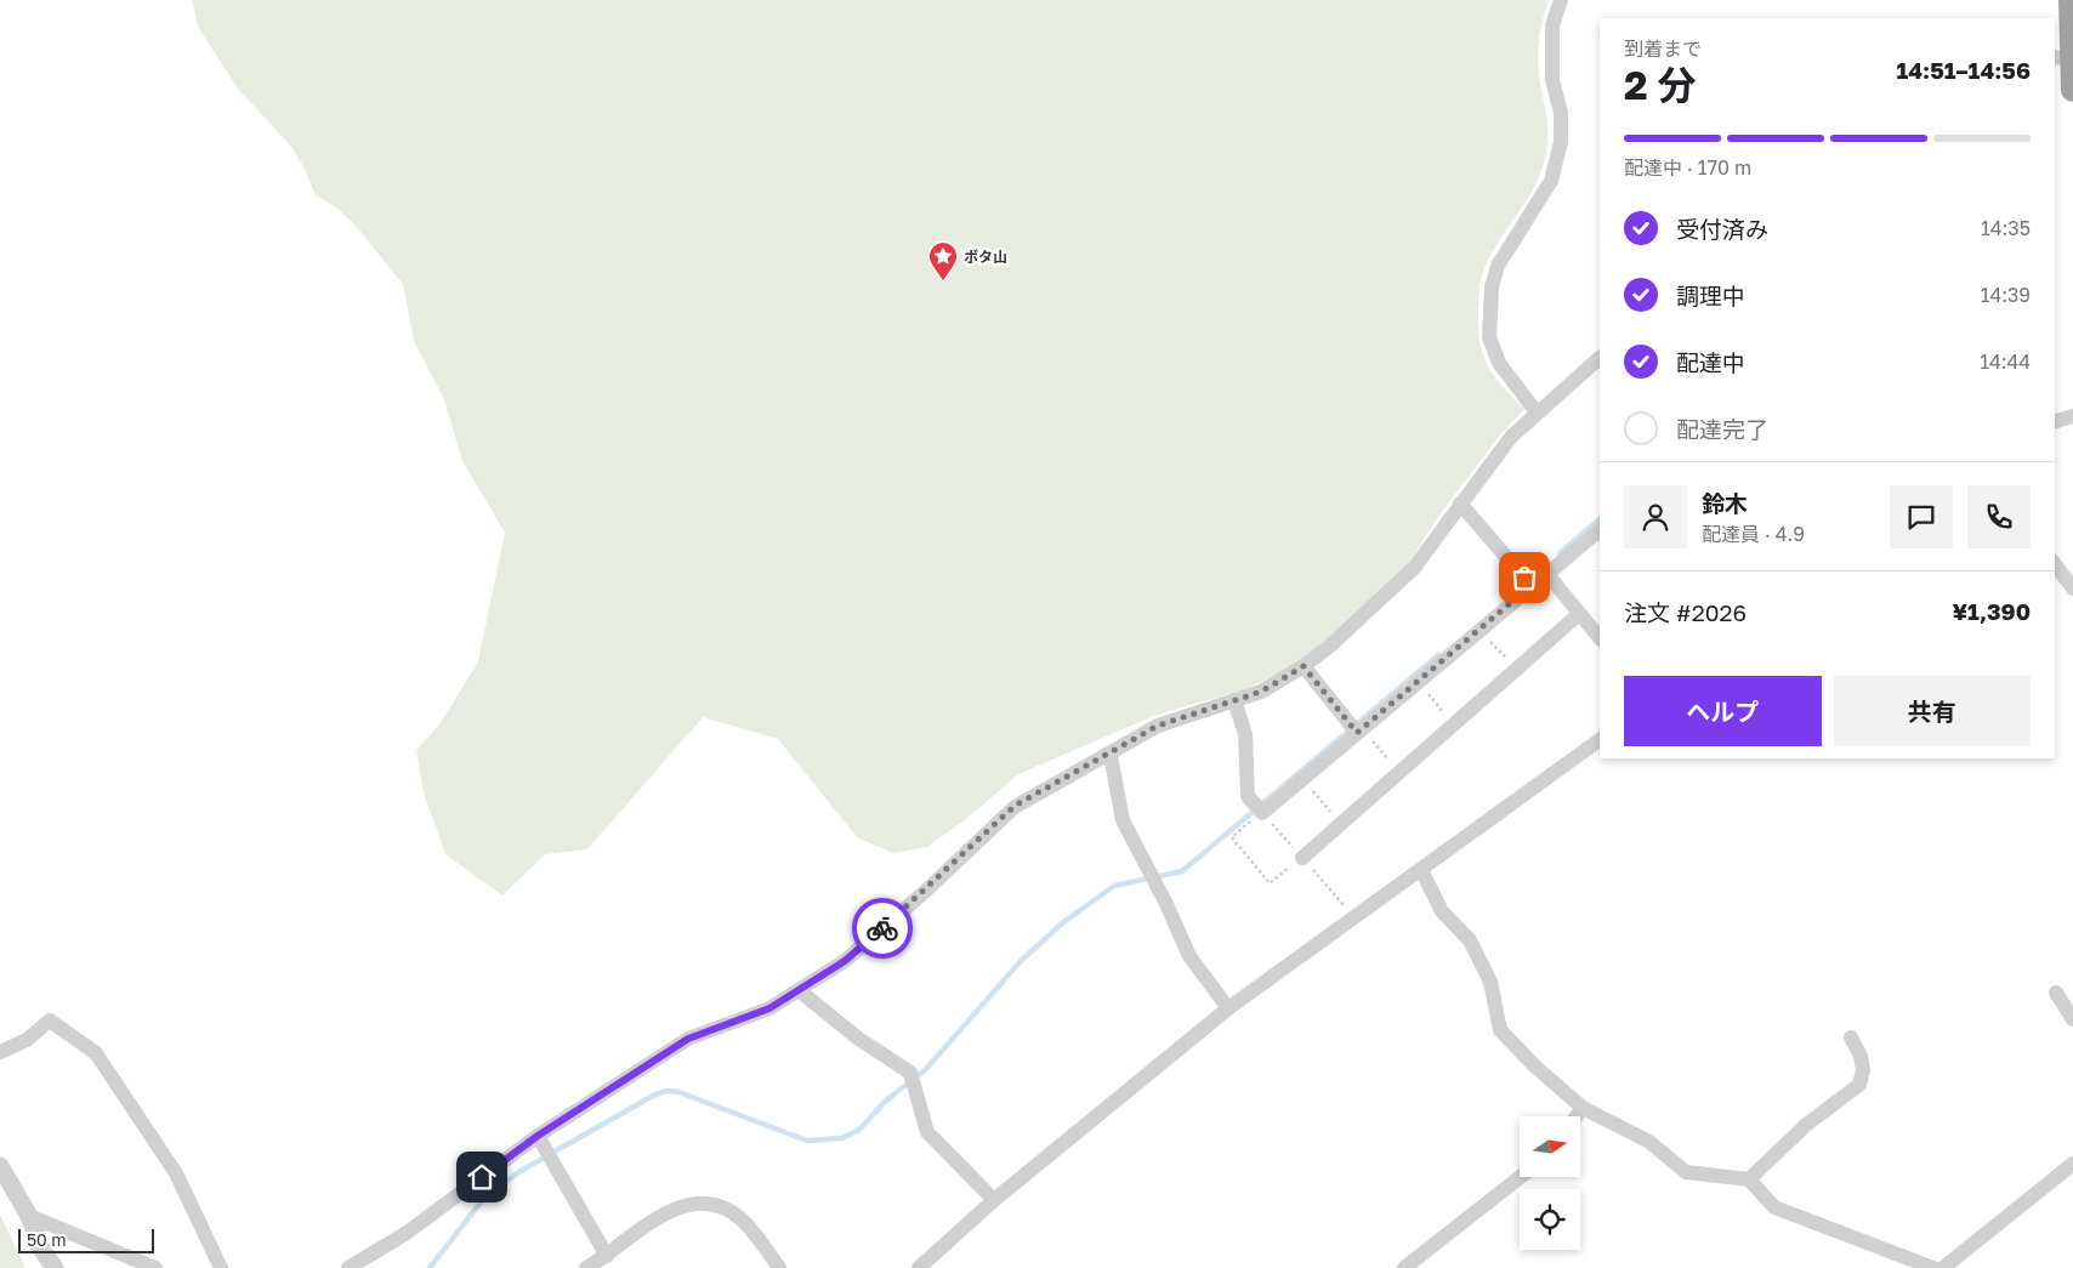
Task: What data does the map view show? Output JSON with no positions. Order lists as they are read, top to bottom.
{
  "places": {
    "place": ["ボタ山"]
  },
  "scale_bar": "50 m",
  "north": "right",
  "page": {
    "heading": ["2 分", "到着まで", "14:51–14:56"],
    "panel": [
      "鈴木",
      "配達員 · 4.9",
      "注文 #2026",
      "¥1,390"
    ],
    "bar": "配達中 · 170 m",
    "list": [
      ["受付済み", "14:35"],
      ["調理中", "14:39"],
      ["配達中", "14:44"],
      "配達完了"
    ],
    "buttons": ["ヘルプ", "共有"],
    "scale": "50 m"
  }
}
